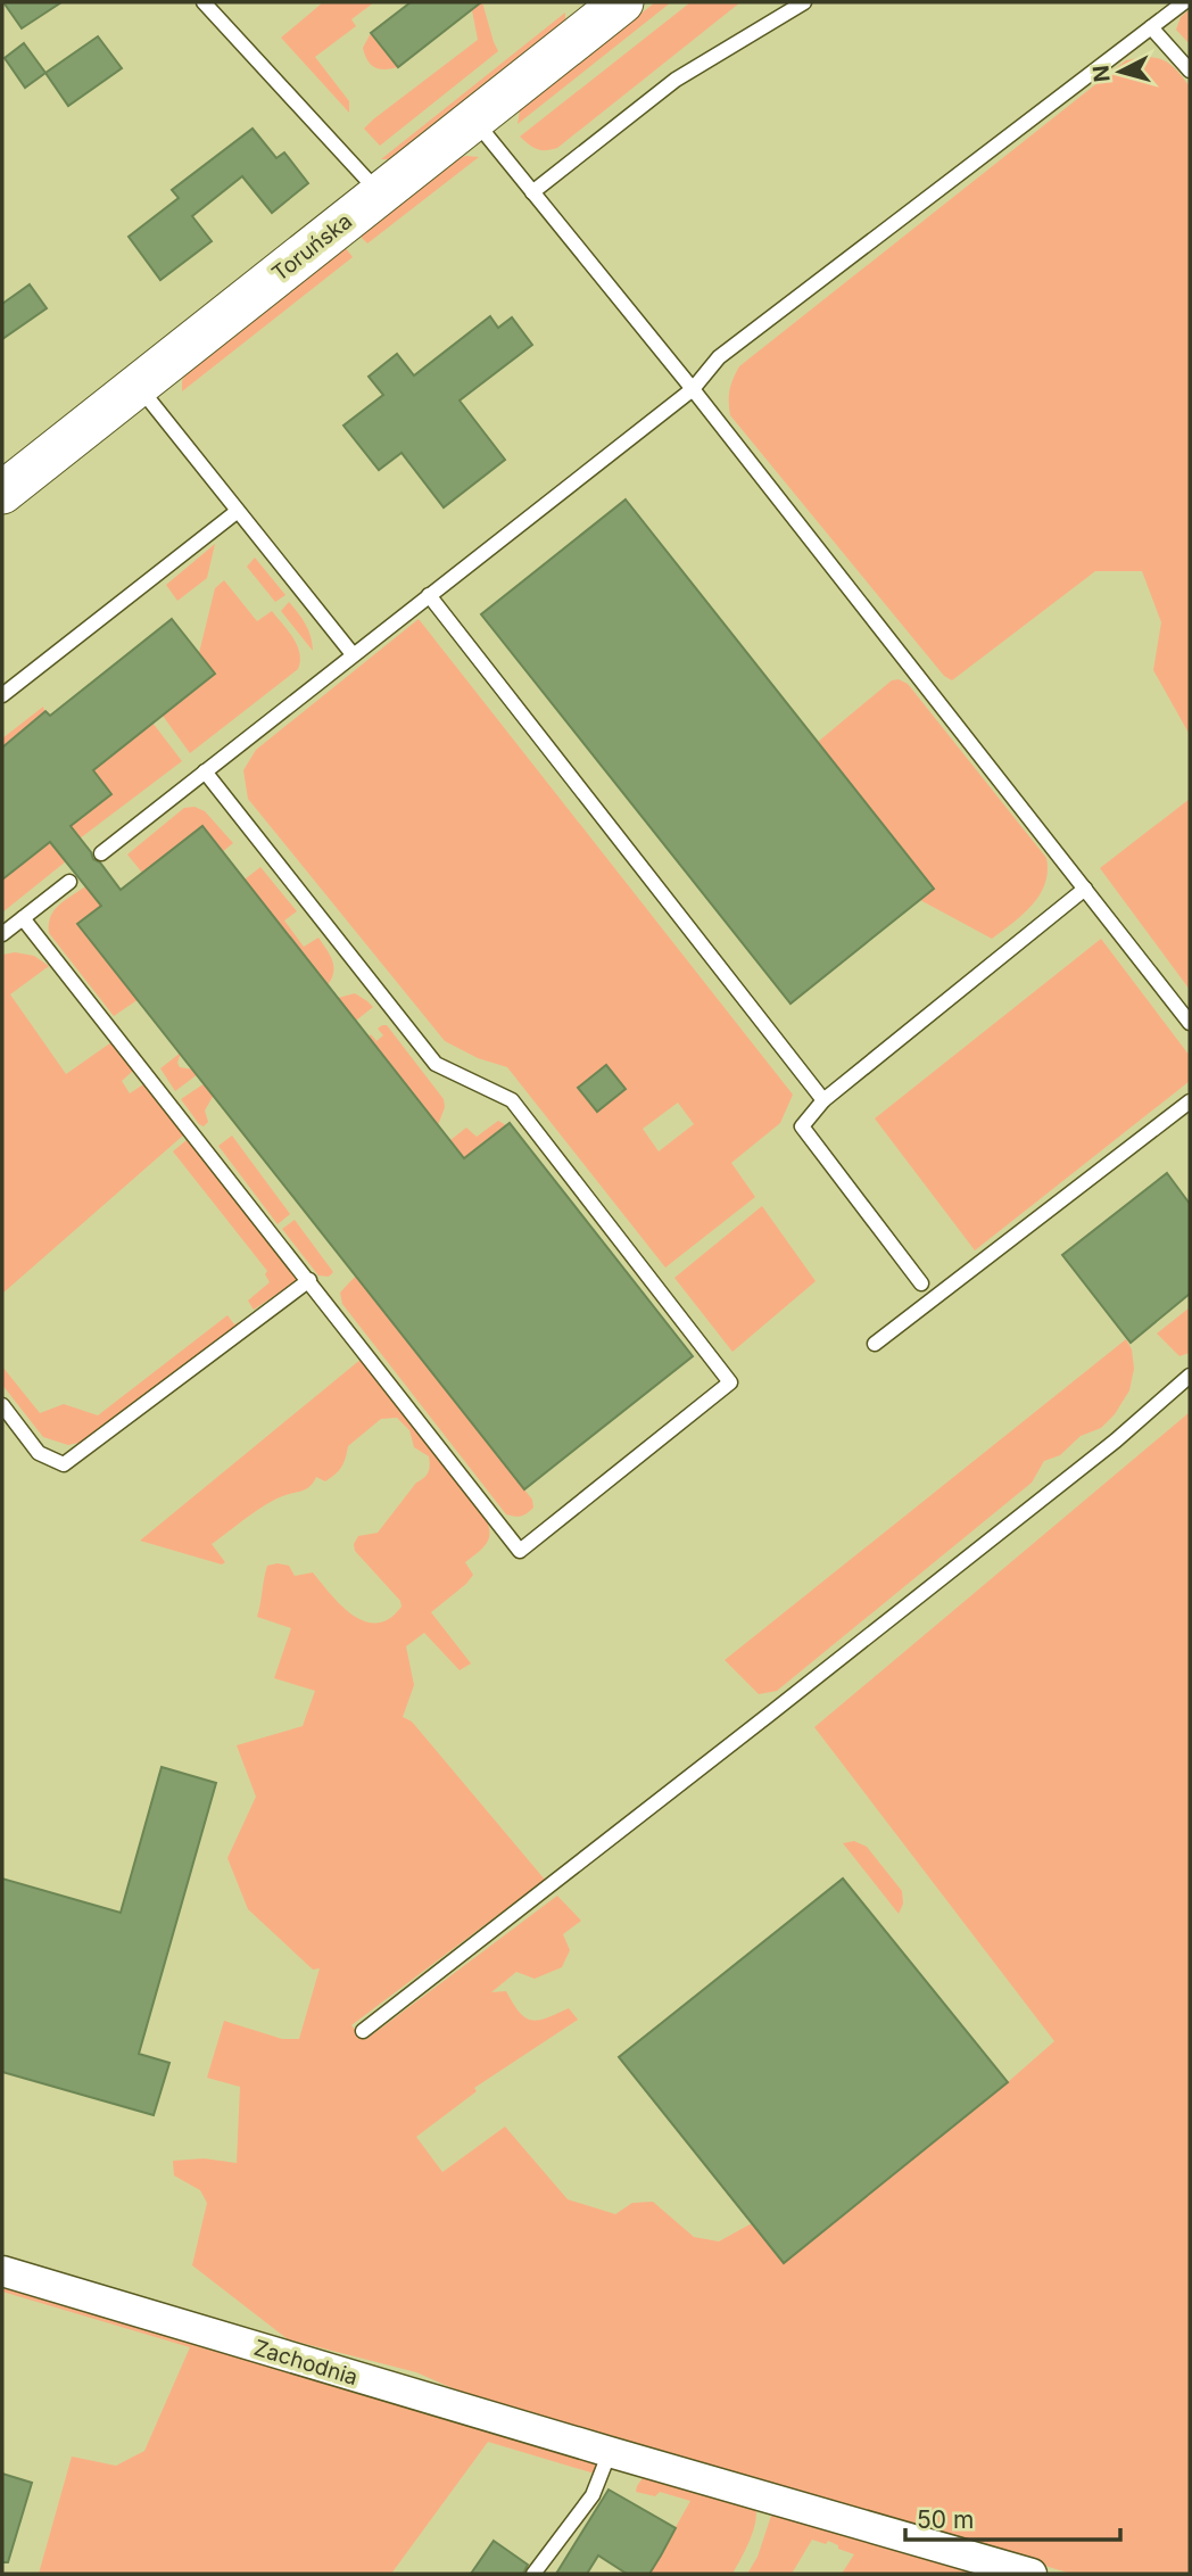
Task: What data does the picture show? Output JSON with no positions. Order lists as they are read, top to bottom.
{
  "streets": {
    "street": ["Toruńska", "Zachodnia"]
  },
  "scale_bar": "50 m",
  "north": "left"
}
